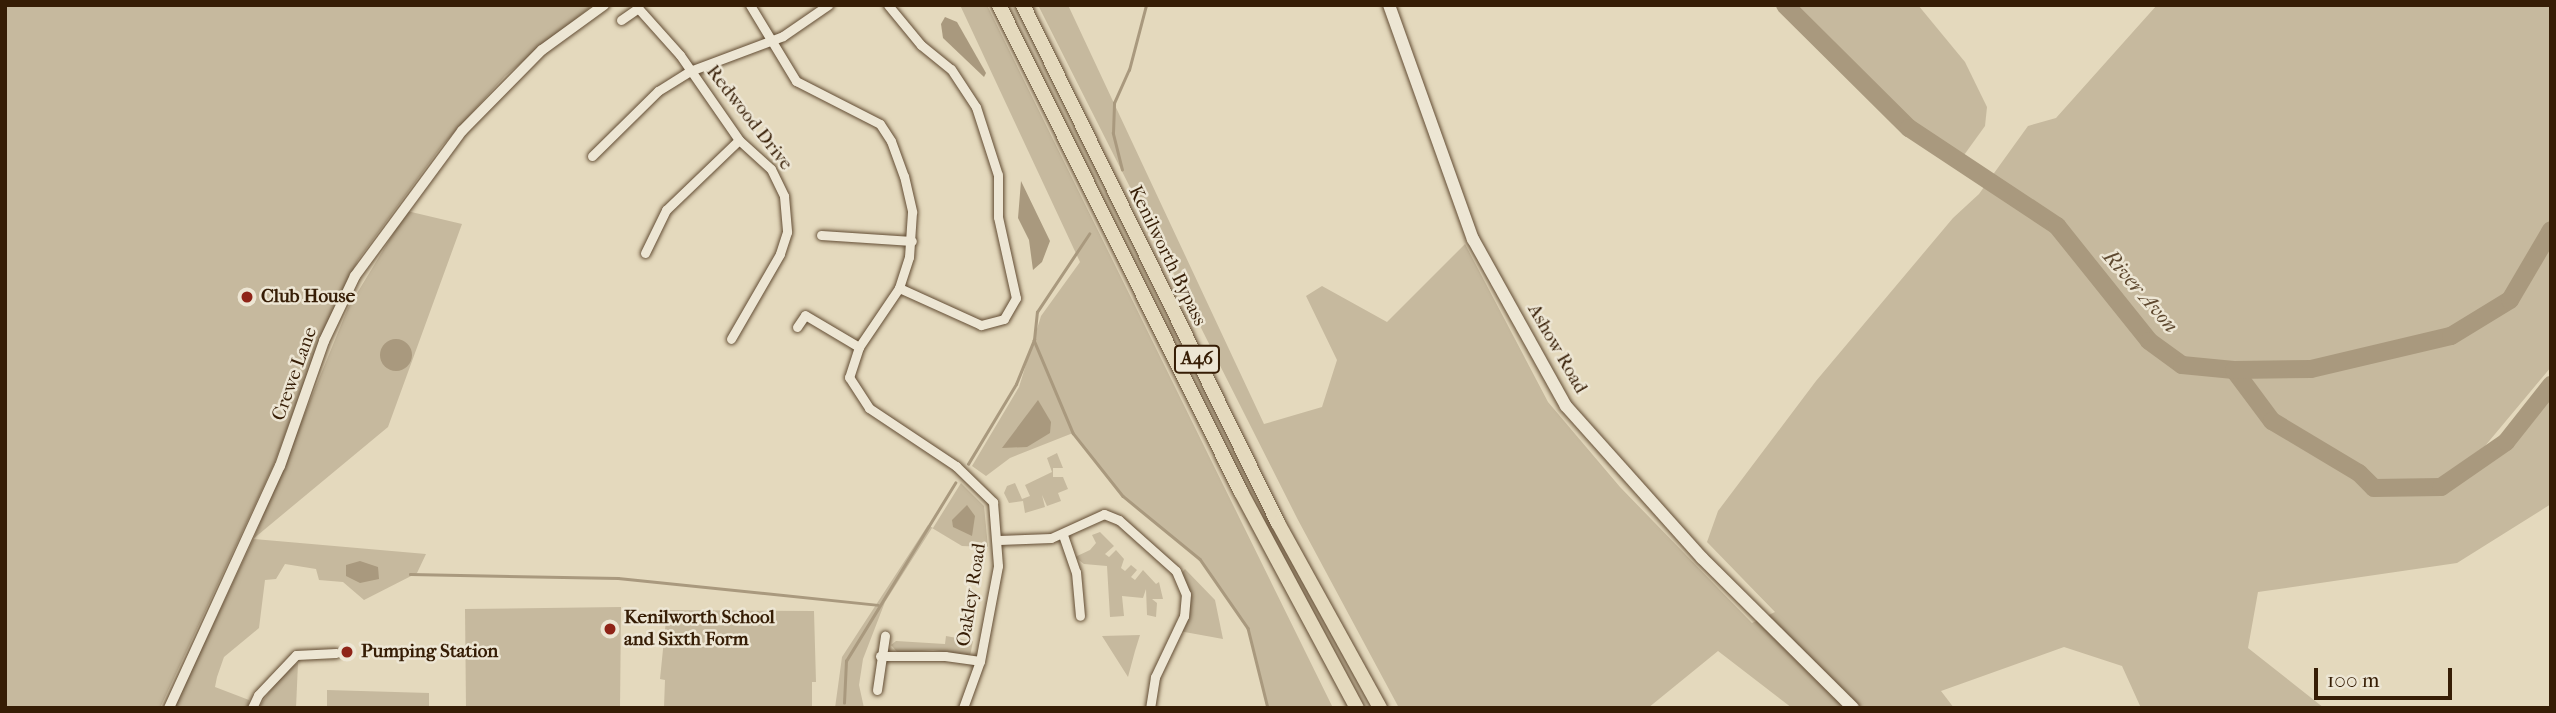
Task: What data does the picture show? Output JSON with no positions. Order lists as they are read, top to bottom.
{
  "streets": {
    "highway": ["Kenilworth Bypass", "A46"],
    "main road": ["Ashow Road"],
    "street": ["Redwood Drive", "Crewe Lane", "Oakley Road"]
  },
  "water": ["River Avon"],
  "places": ["Club House", "Kenilworth School and Sixth Form", "Pumping Station"],
  "scale_bar": "100 m"
}
